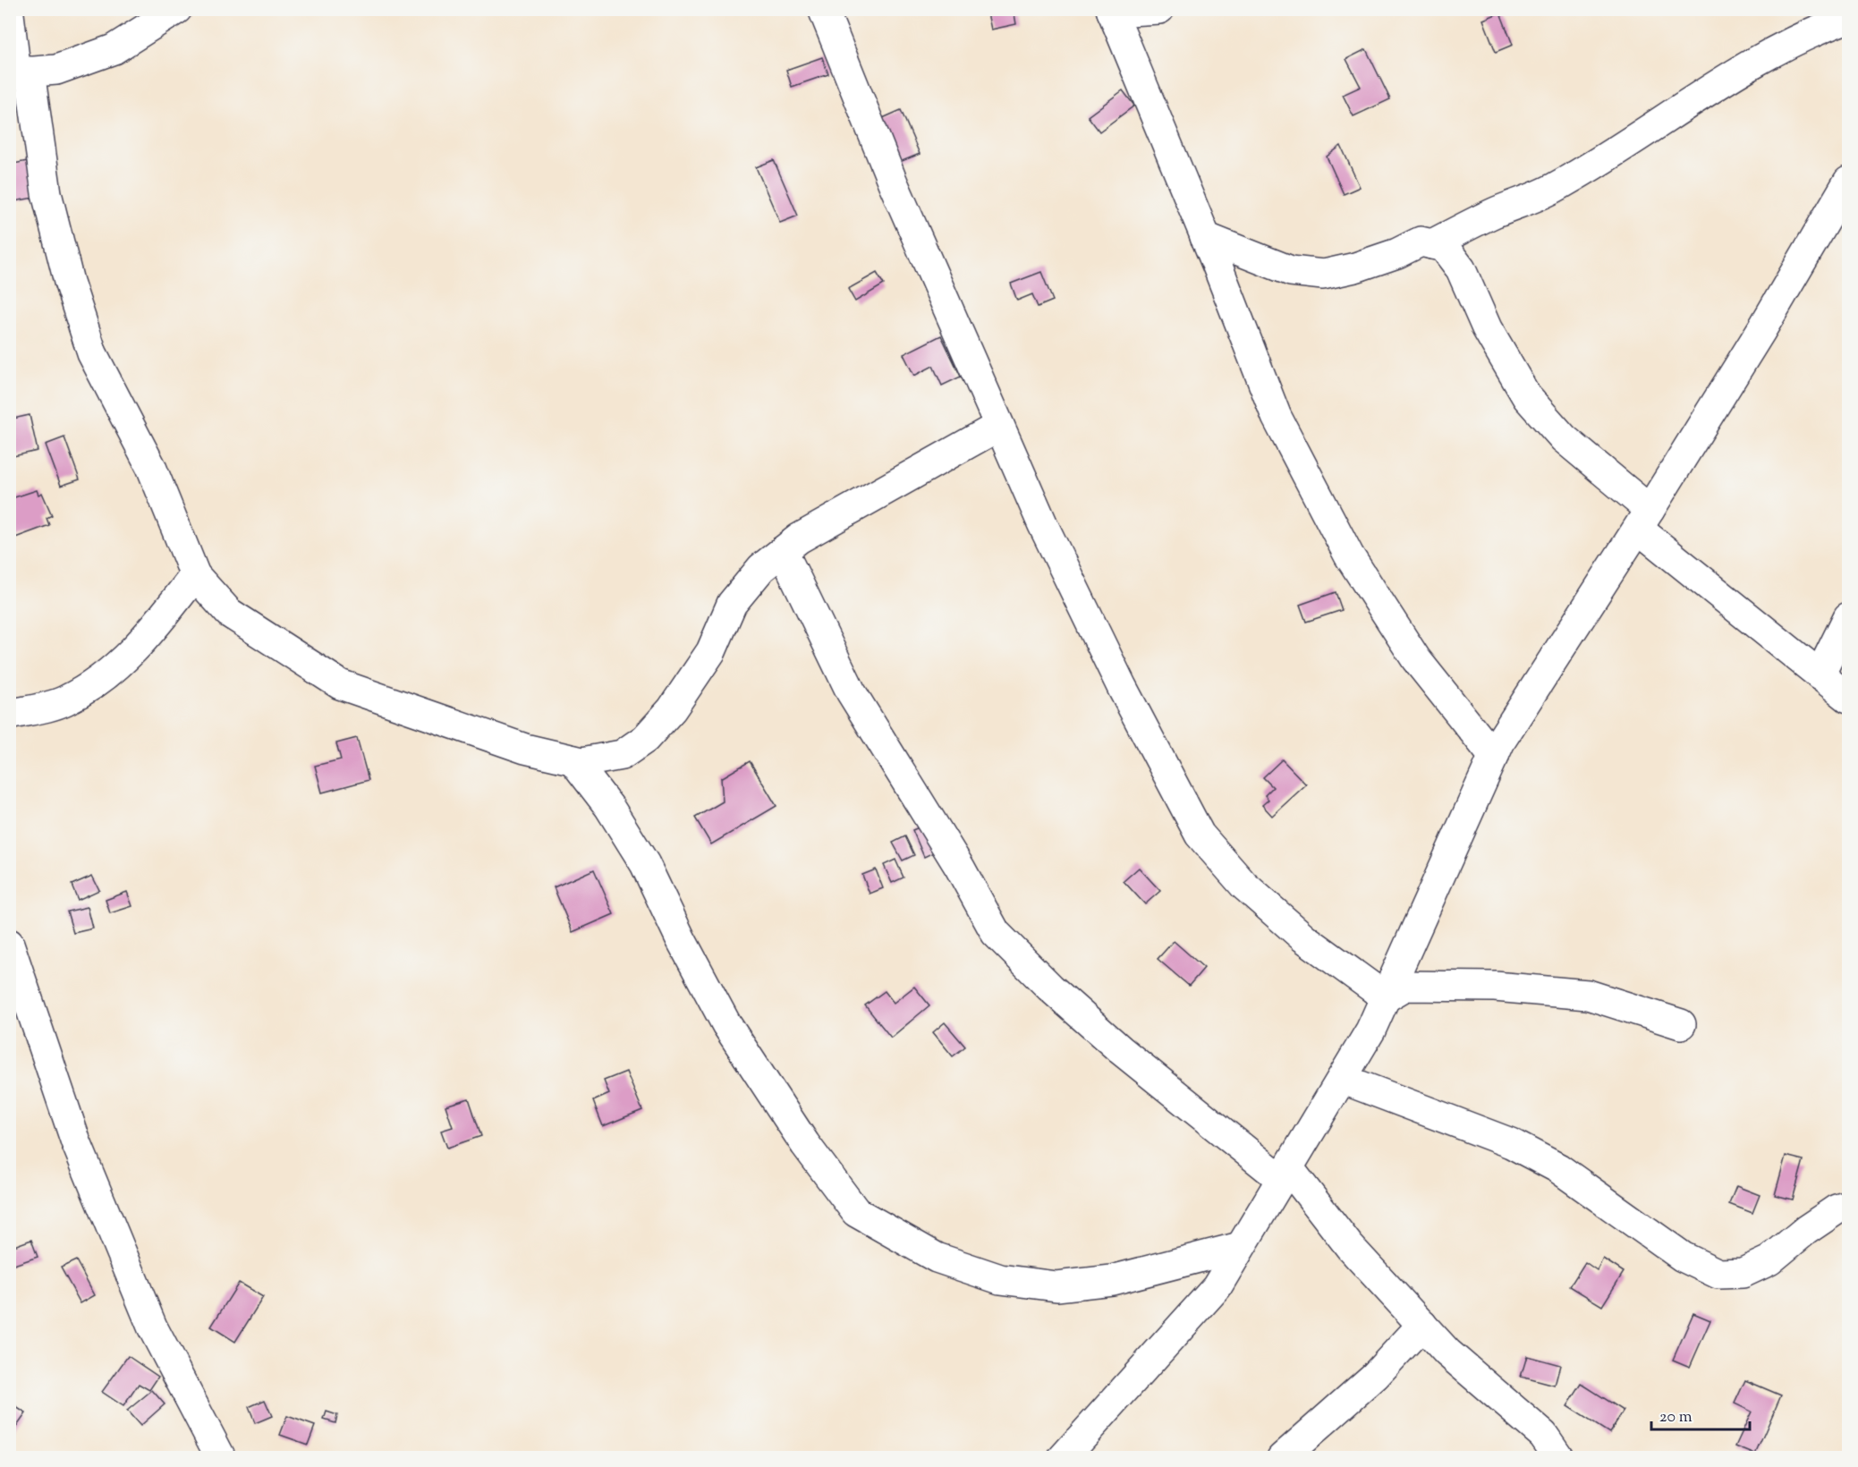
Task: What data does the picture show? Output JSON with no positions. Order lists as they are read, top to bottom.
{
  "scale_bar": "20 m"
}
